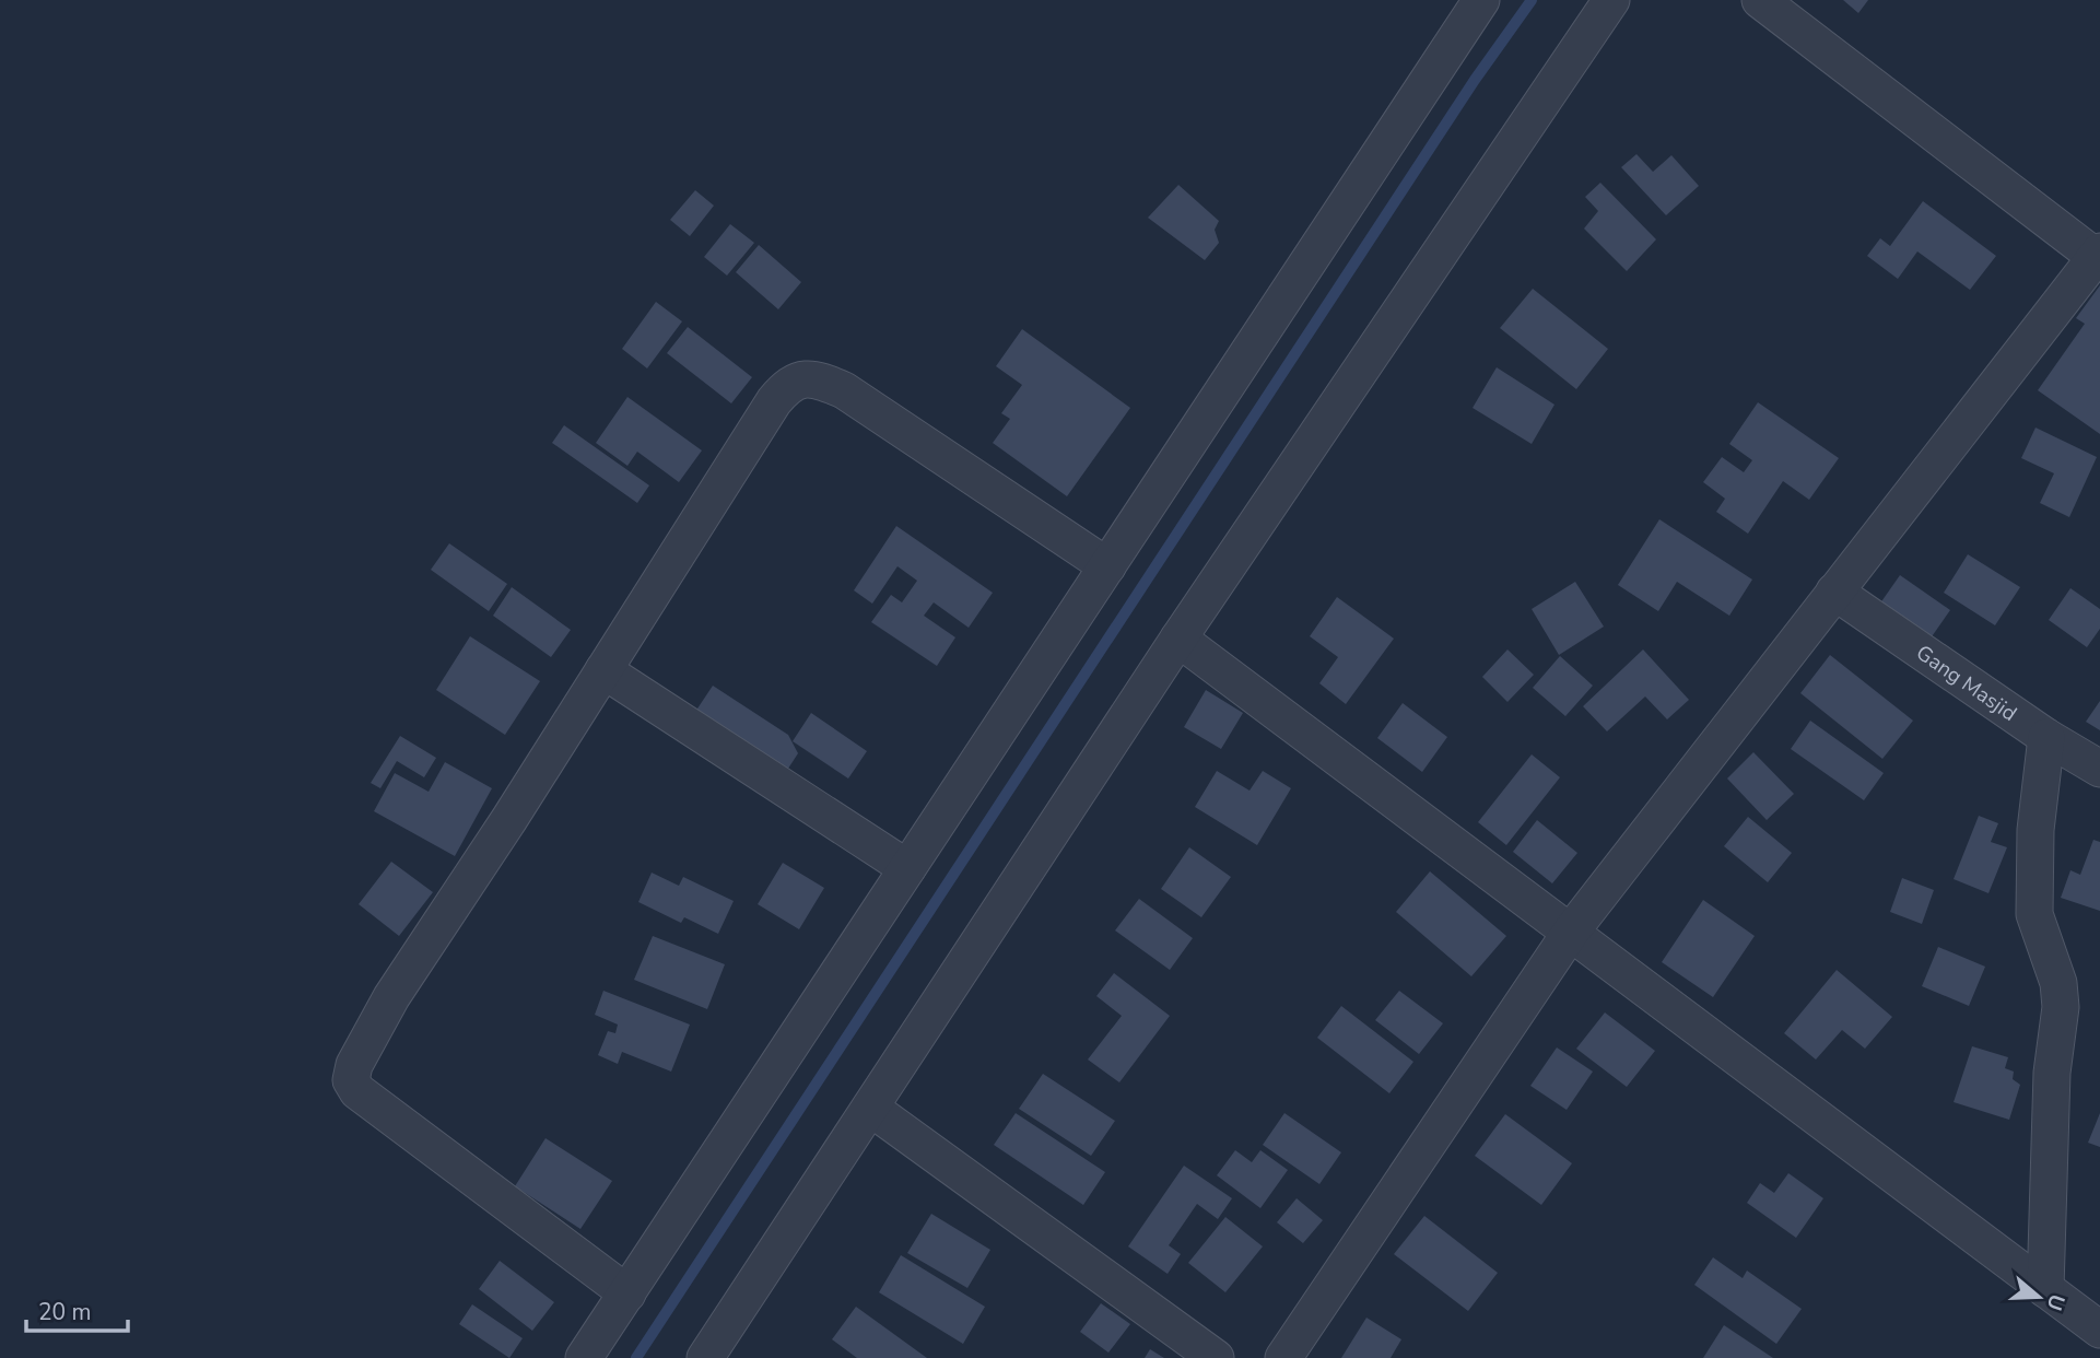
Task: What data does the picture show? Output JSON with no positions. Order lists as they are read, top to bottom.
{
  "streets": {
    "street": ["Gang Masjid"]
  },
  "scale_bar": "20 m",
  "north": "right"
}
